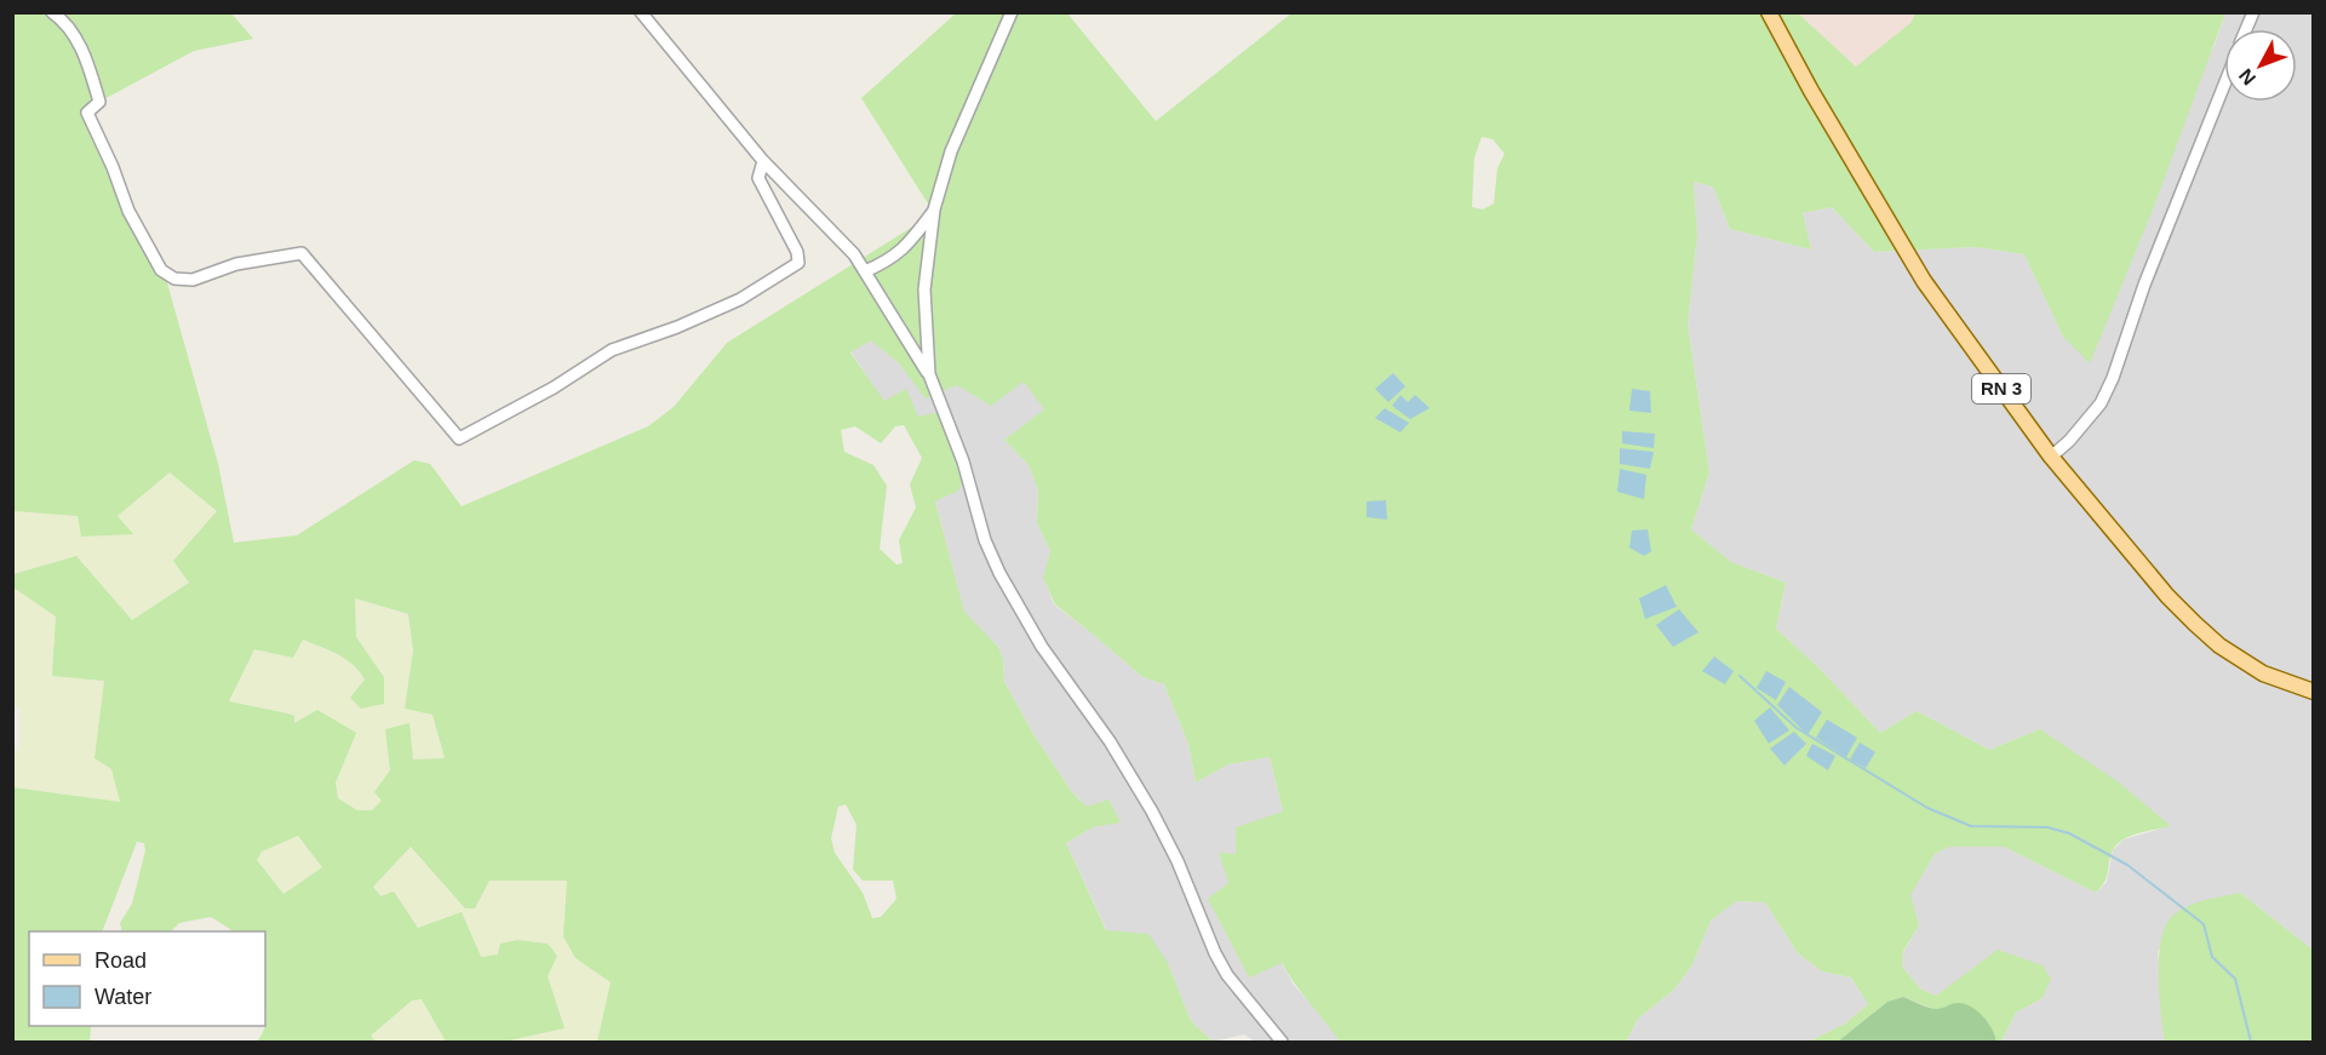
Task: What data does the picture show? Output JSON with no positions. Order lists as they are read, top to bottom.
{
  "streets": {
    "main road": ["RN 3"]
  },
  "legend": ["Road", "Water"],
  "north": "bottom left"
}
